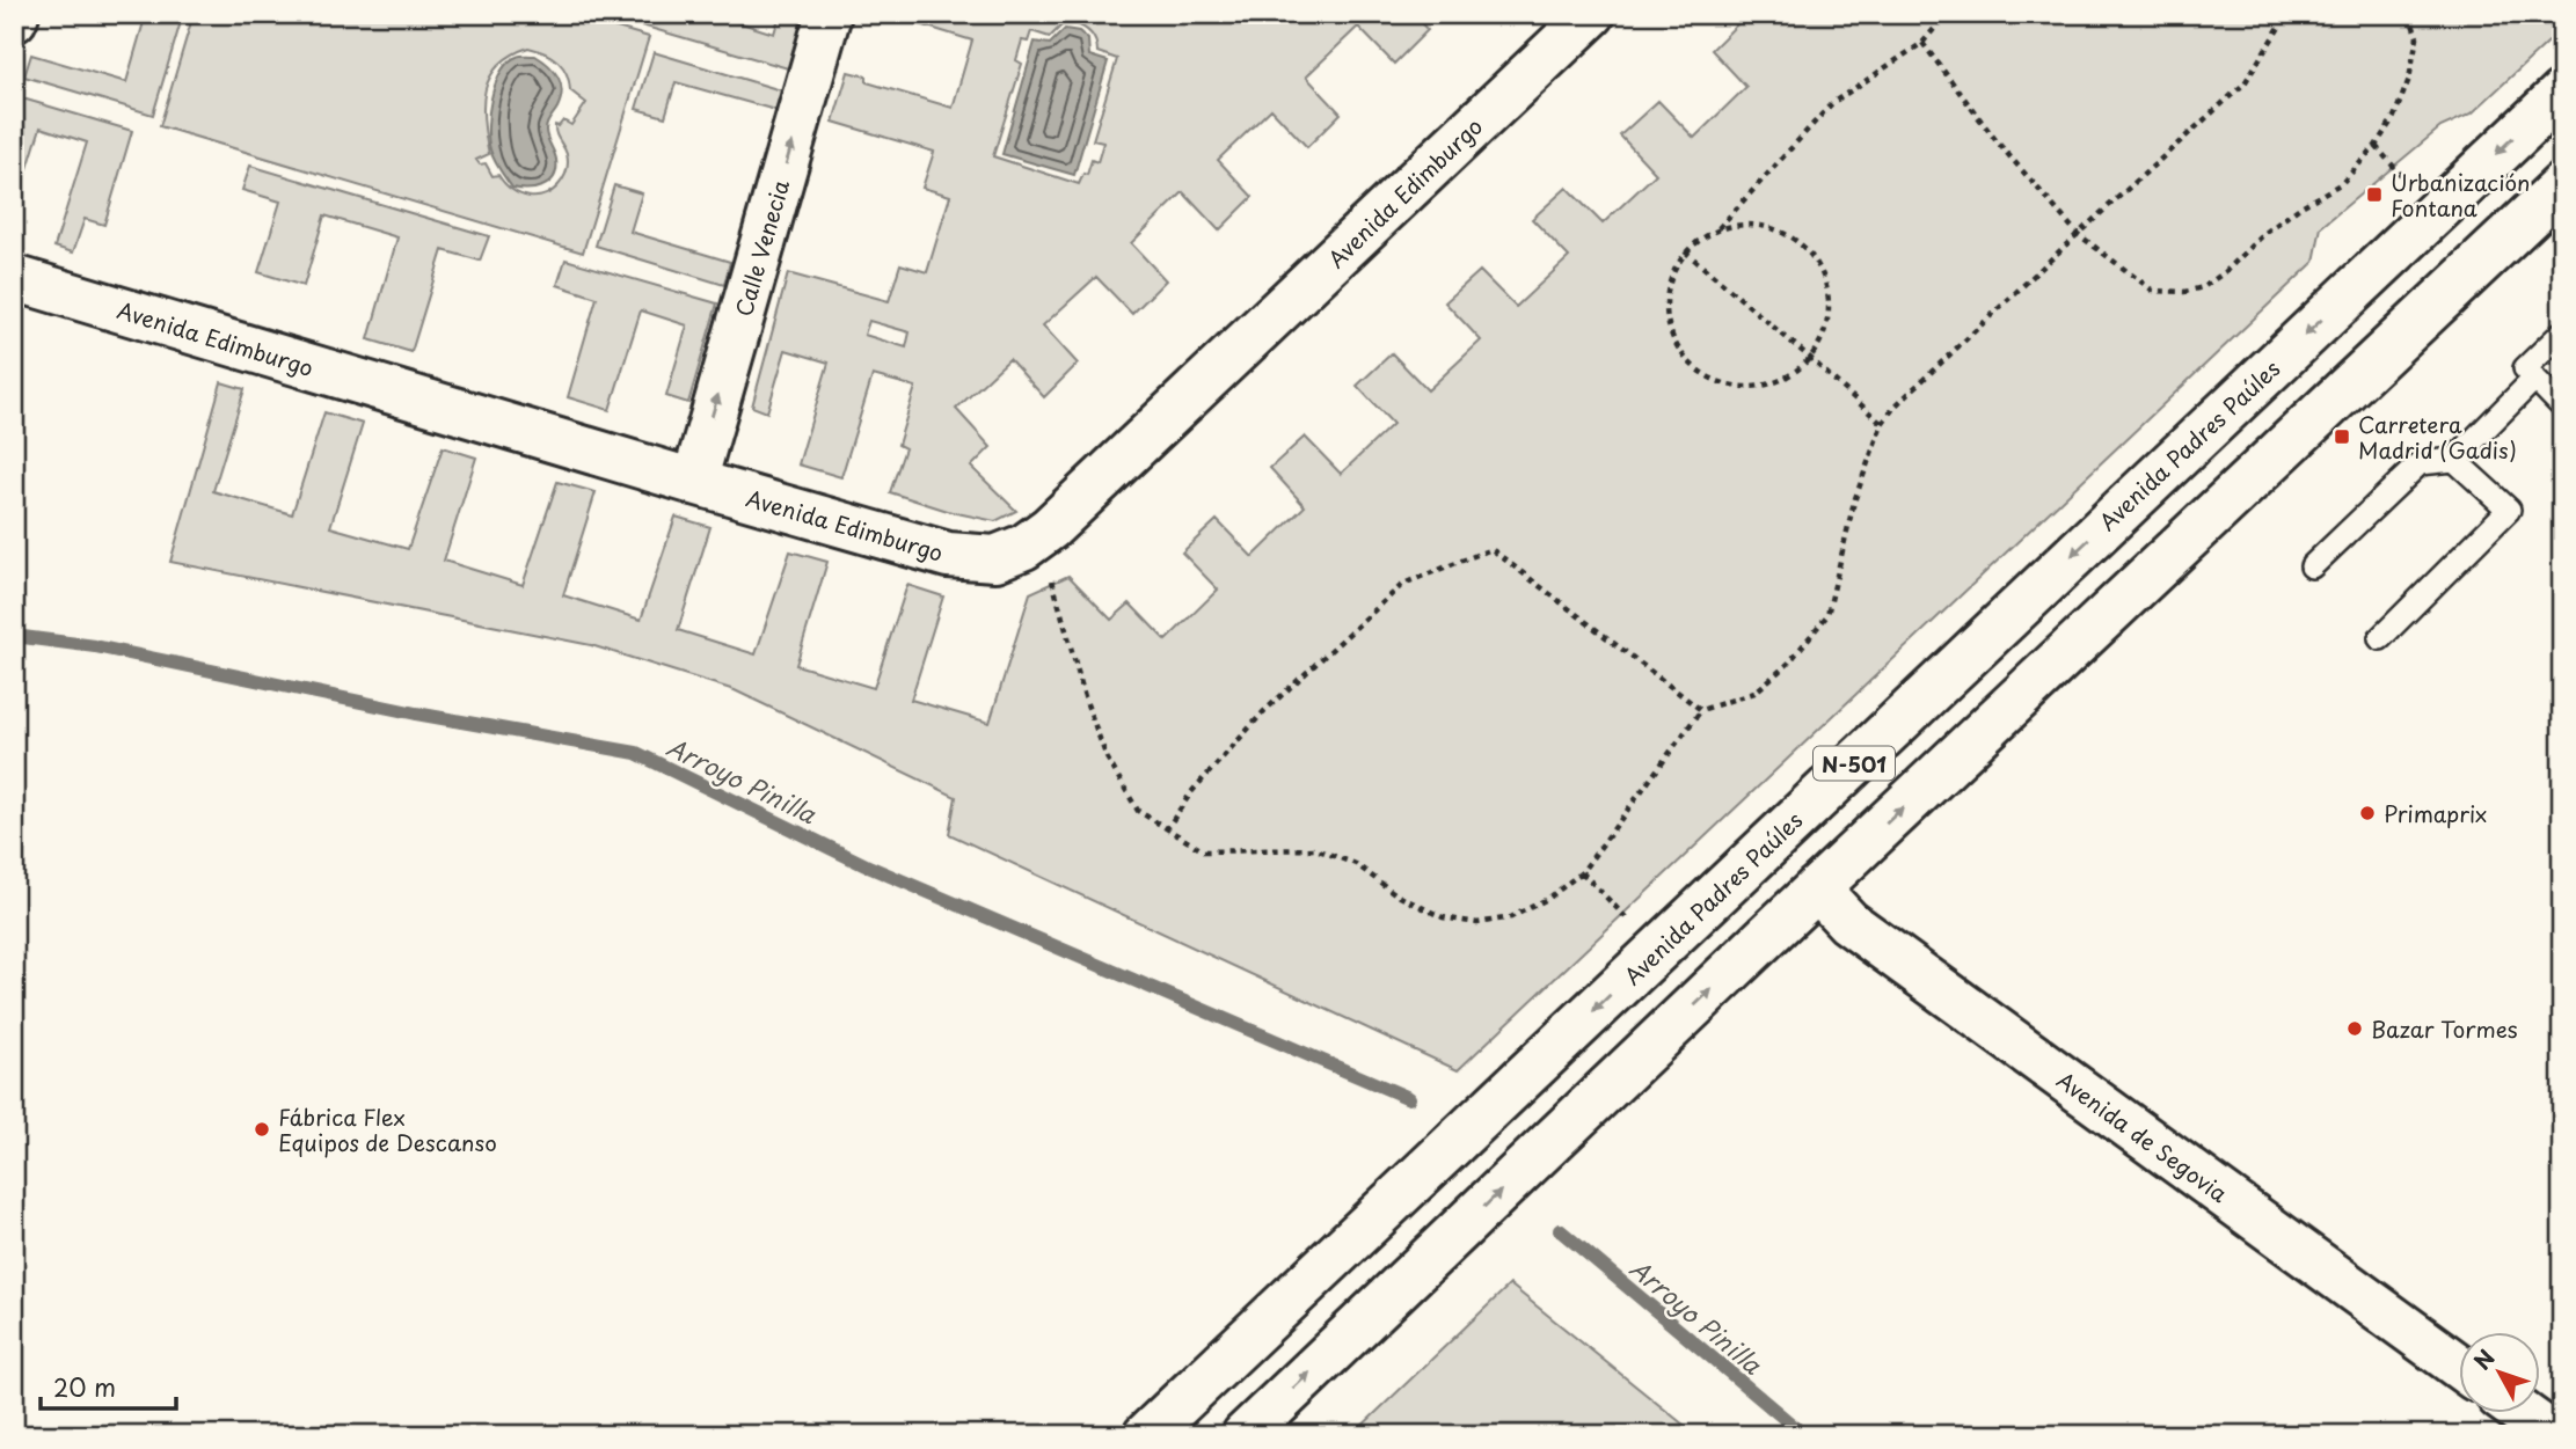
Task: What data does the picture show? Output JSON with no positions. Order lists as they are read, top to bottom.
{
  "streets": {
    "main road": [
      "Avenida Edimburgo",
      "Calle Venecia",
      "Avenida Padres Paúles",
      "N-501",
      "Avenida de Segovia"
    ]
  },
  "crossings": [
    ["Avenida Edimburgo", "Calle Venecia"],
    ["N-501", "Avenida de Segovia"]
  ],
  "one_way": ["Calle Venecia"],
  "water": ["Arroyo Pinilla"],
  "places": {
    "transit": ["Urbanización Fontana", "Carretera Madrid (Gadis)"],
    "other": ["Primaprix", "Bazar Tormes", "Fábrica Flex Equipos de Descanso"]
  },
  "scale_bar": "20 m",
  "north": "top left"
}
